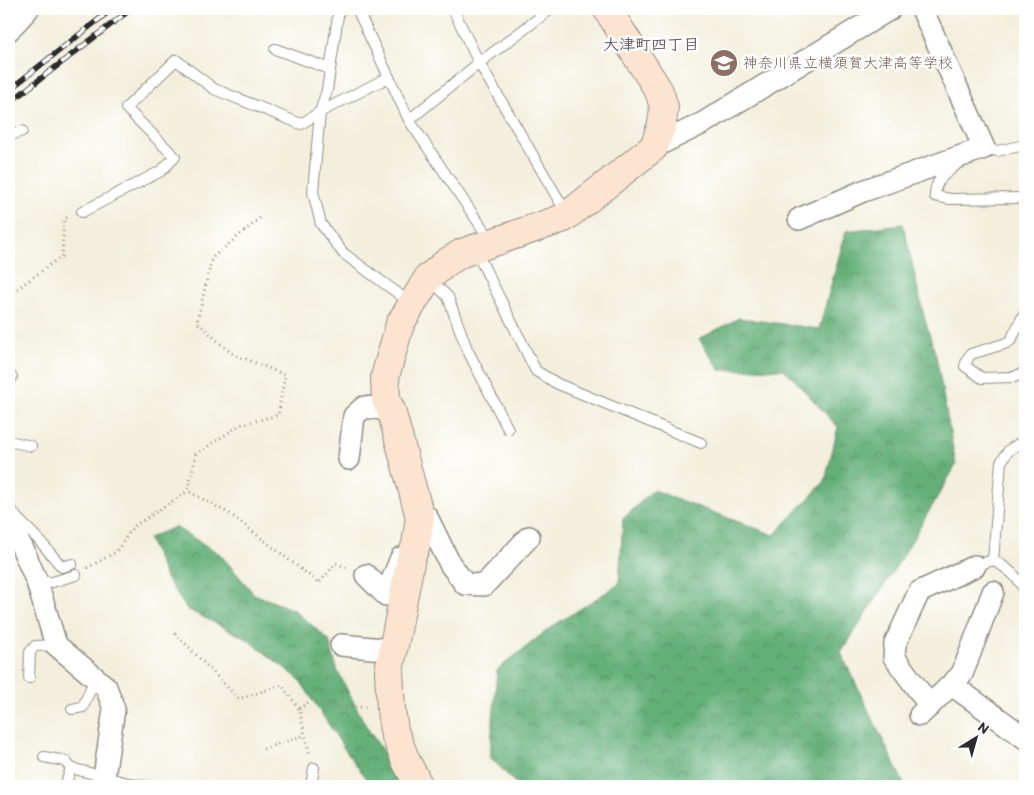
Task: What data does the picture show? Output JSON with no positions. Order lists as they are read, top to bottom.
{
  "districts": ["大津町四丁目"],
  "places": {
    "school or university": ["神奈川県立横須賀大津高等学校"]
  },
  "north": "top right"
}
